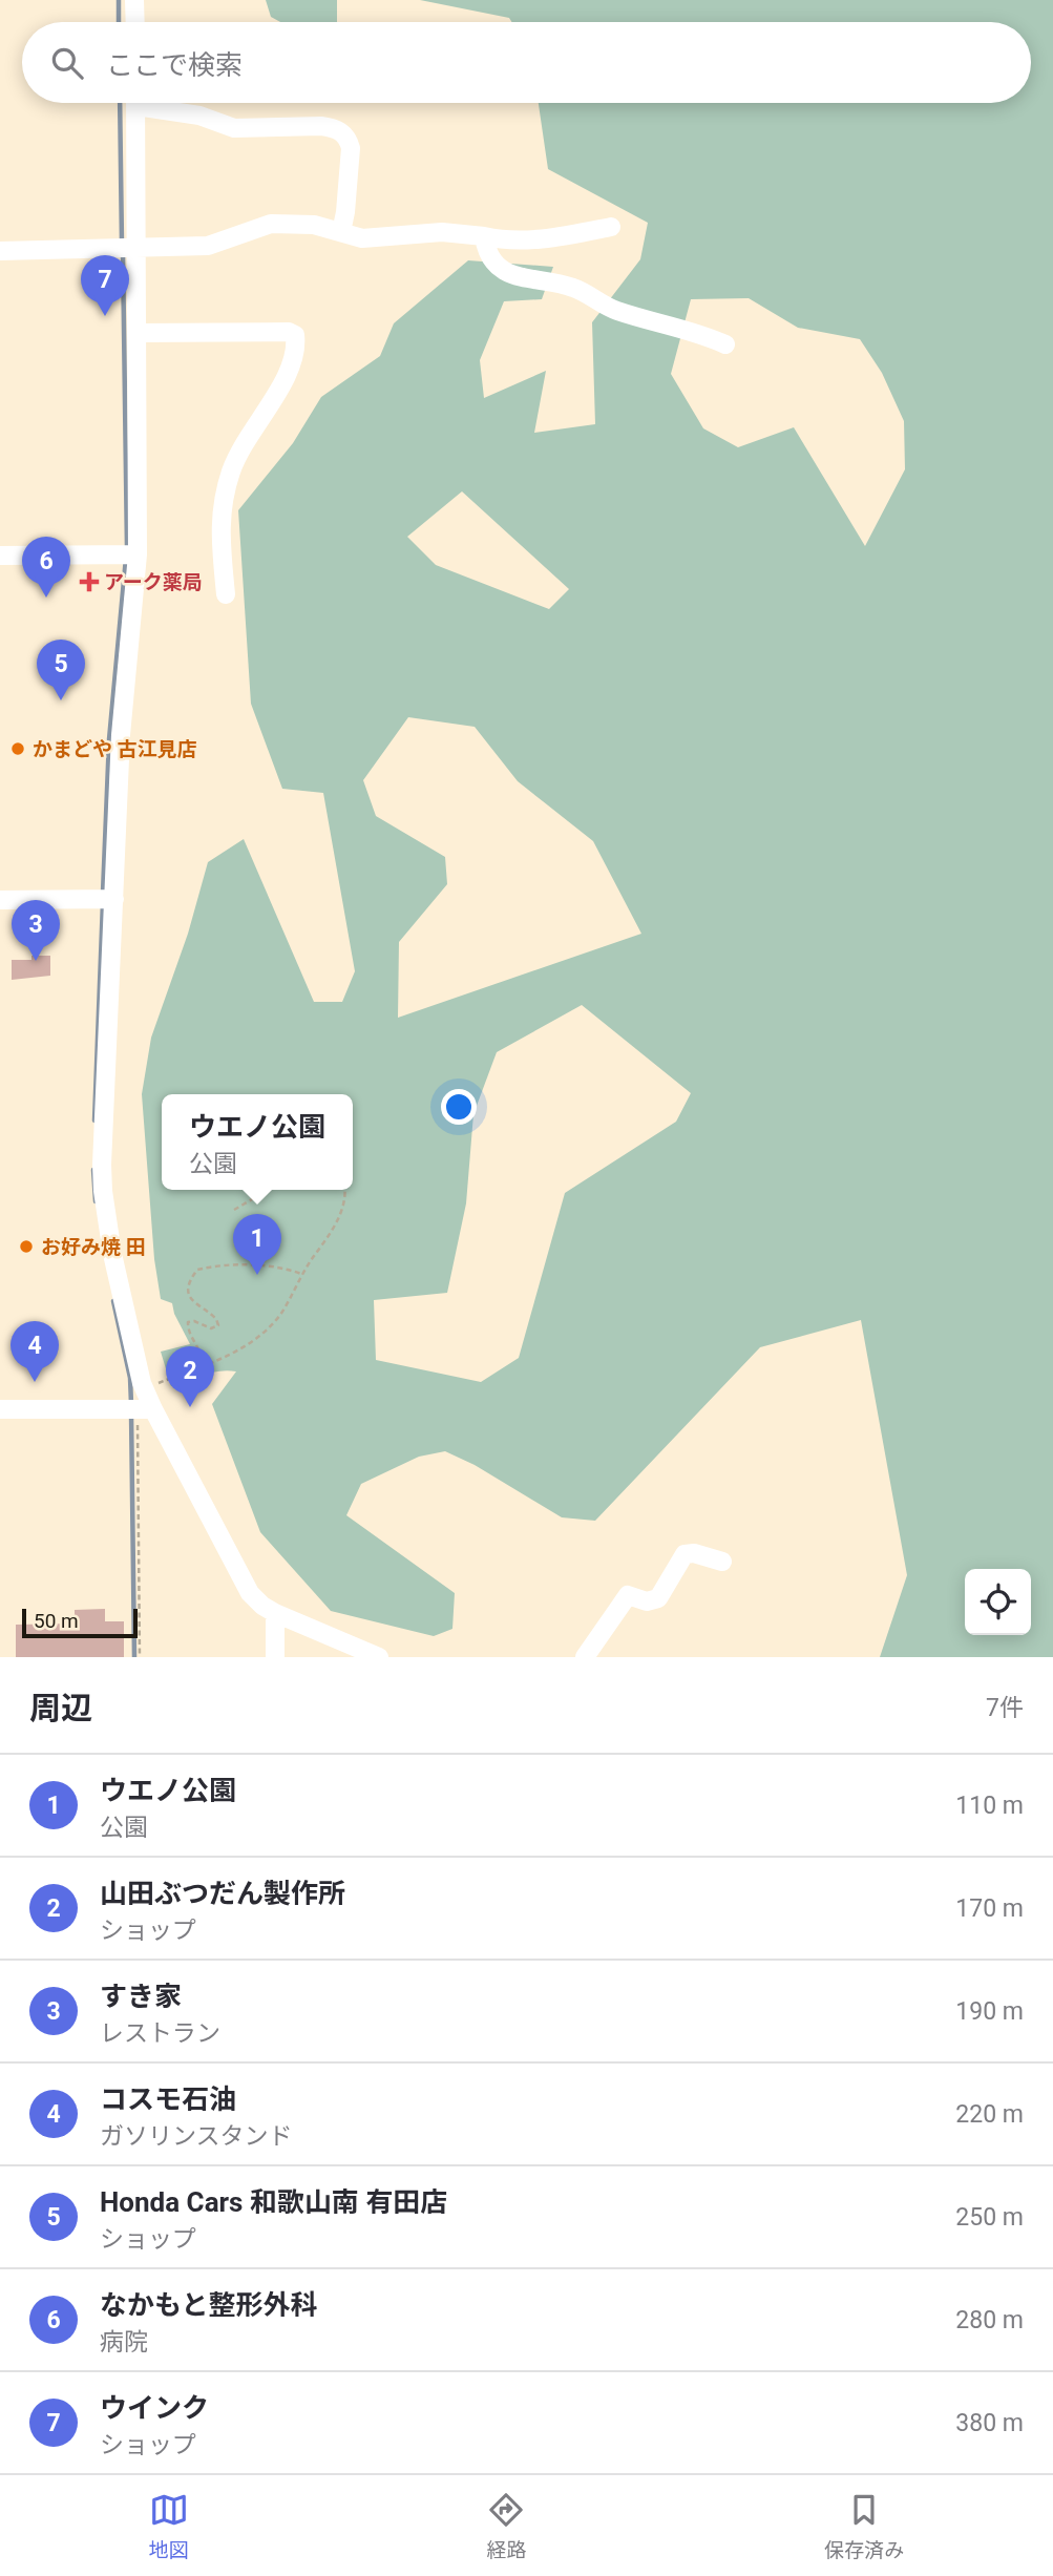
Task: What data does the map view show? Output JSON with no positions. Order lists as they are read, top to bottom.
{
  "places": {
    "health": ["アーク薬局"],
    "other": ["かまどや 古江見店", "お好み焼 田"]
  },
  "scale_bar": "50 m",
  "page": {
    "search": "ここで検索",
    "pins": [
      "7",
      "6",
      "5",
      "3",
      "1",
      "4",
      "2"
    ],
    "popup": ["ウエノ公園", "公園"],
    "scale": "50 m",
    "heading": ["周辺", "7件"],
    "list": [
      {
        "mark": "1",
        "name": "ウエノ公園",
        "note": "公園",
        "value": "110 m"
      },
      {
        "mark": "2",
        "name": "山田ぶつだん製作所",
        "note": "ショップ",
        "value": "170 m"
      },
      {
        "mark": "3",
        "name": "すき家",
        "note": "レストラン",
        "value": "190 m"
      },
      {
        "mark": "4",
        "name": "コスモ石油",
        "note": "ガソリンスタンド",
        "value": "220 m"
      },
      {
        "mark": "5",
        "name": "Honda Cars 和歌山南 有田店",
        "note": "ショップ",
        "value": "250 m"
      },
      {
        "mark": "6",
        "name": "なかもと整形外科",
        "note": "病院",
        "value": "280 m"
      },
      {
        "mark": "7",
        "name": "ウインク",
        "note": "ショップ",
        "value": "380 m"
      }
    ],
    "nav": ["地図", "経路", "保存済み"]
  }
}
